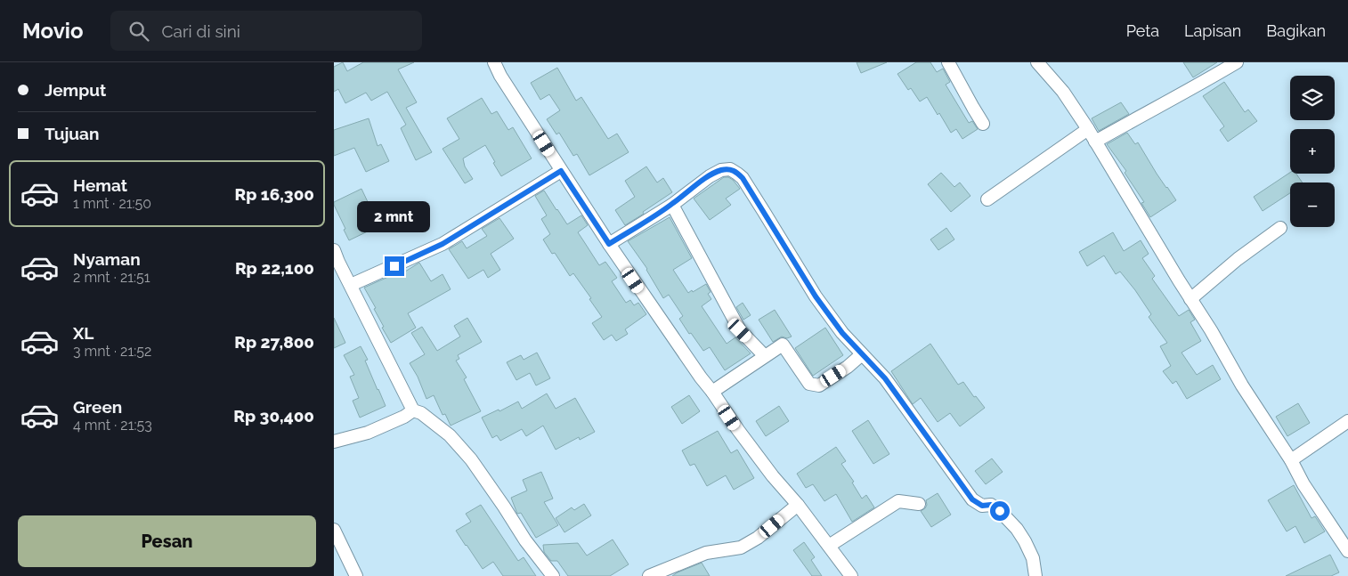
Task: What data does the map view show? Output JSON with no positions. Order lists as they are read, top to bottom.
{
  "page": {
    "header": "Movio",
    "search": "Cari di sini",
    "nav": ["Peta", "Lapisan", "Bagikan"],
    "banner": ["Jemput", "Tujuan"],
    "map_buttons": ["+", "−"],
    "list": [
      {
        "name": "Hemat",
        "note": "1 mnt · 21:50",
        "value": "Rp 16,300"
      },
      {
        "name": "Nyaman",
        "note": "2 mnt · 21:51",
        "value": "Rp 22,100"
      },
      {
        "name": "XL",
        "note": "3 mnt · 21:52",
        "value": "Rp 27,800"
      },
      {
        "name": "Green",
        "note": "4 mnt · 21:53",
        "value": "Rp 30,400"
      }
    ],
    "bubble": "2 mnt",
    "buttons": "Pesan"
  }
}
